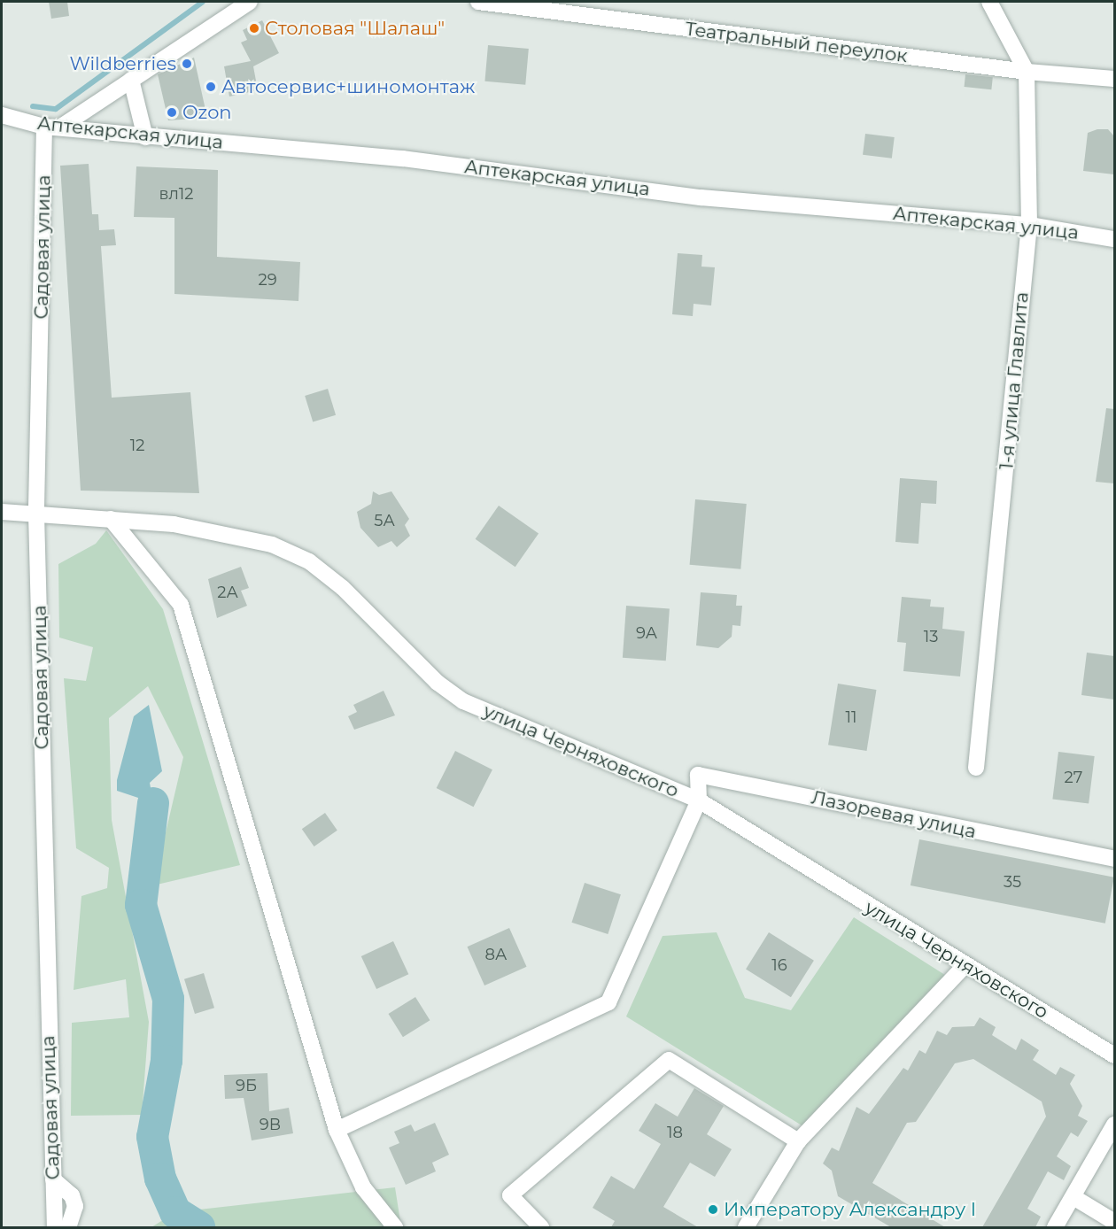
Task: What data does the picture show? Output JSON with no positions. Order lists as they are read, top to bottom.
{
  "streets": {
    "street": [
      "Театральный переулок",
      "Аптекарская улица",
      "Садовая улица",
      "1-я улица Главлита",
      "улица Черняховского",
      "Лазоревая улица"
    ]
  },
  "crossings": [
    ["Театральный переулок", "1-я улица Главлита"],
    ["Аптекарская улица", "Садовая улица"],
    ["Аптекарская улица", "1-я улица Главлита"],
    ["Садовая улица", "улица Черняховского"],
    ["улица Черняховского", "Лазоревая улица"]
  ],
  "places": [
    "Столовая \"Шалаш\"",
    "Wildberries",
    "Автосервис+шиномонтаж",
    "Ozon",
    "Императору Александру I"
  ],
  "house_numbers": [
    "вл12",
    "29",
    "12",
    "5А",
    "2А",
    "9А",
    "13",
    "11",
    "27",
    "35",
    "8А",
    "16",
    "9Б",
    "9В",
    "18"
  ]
}
